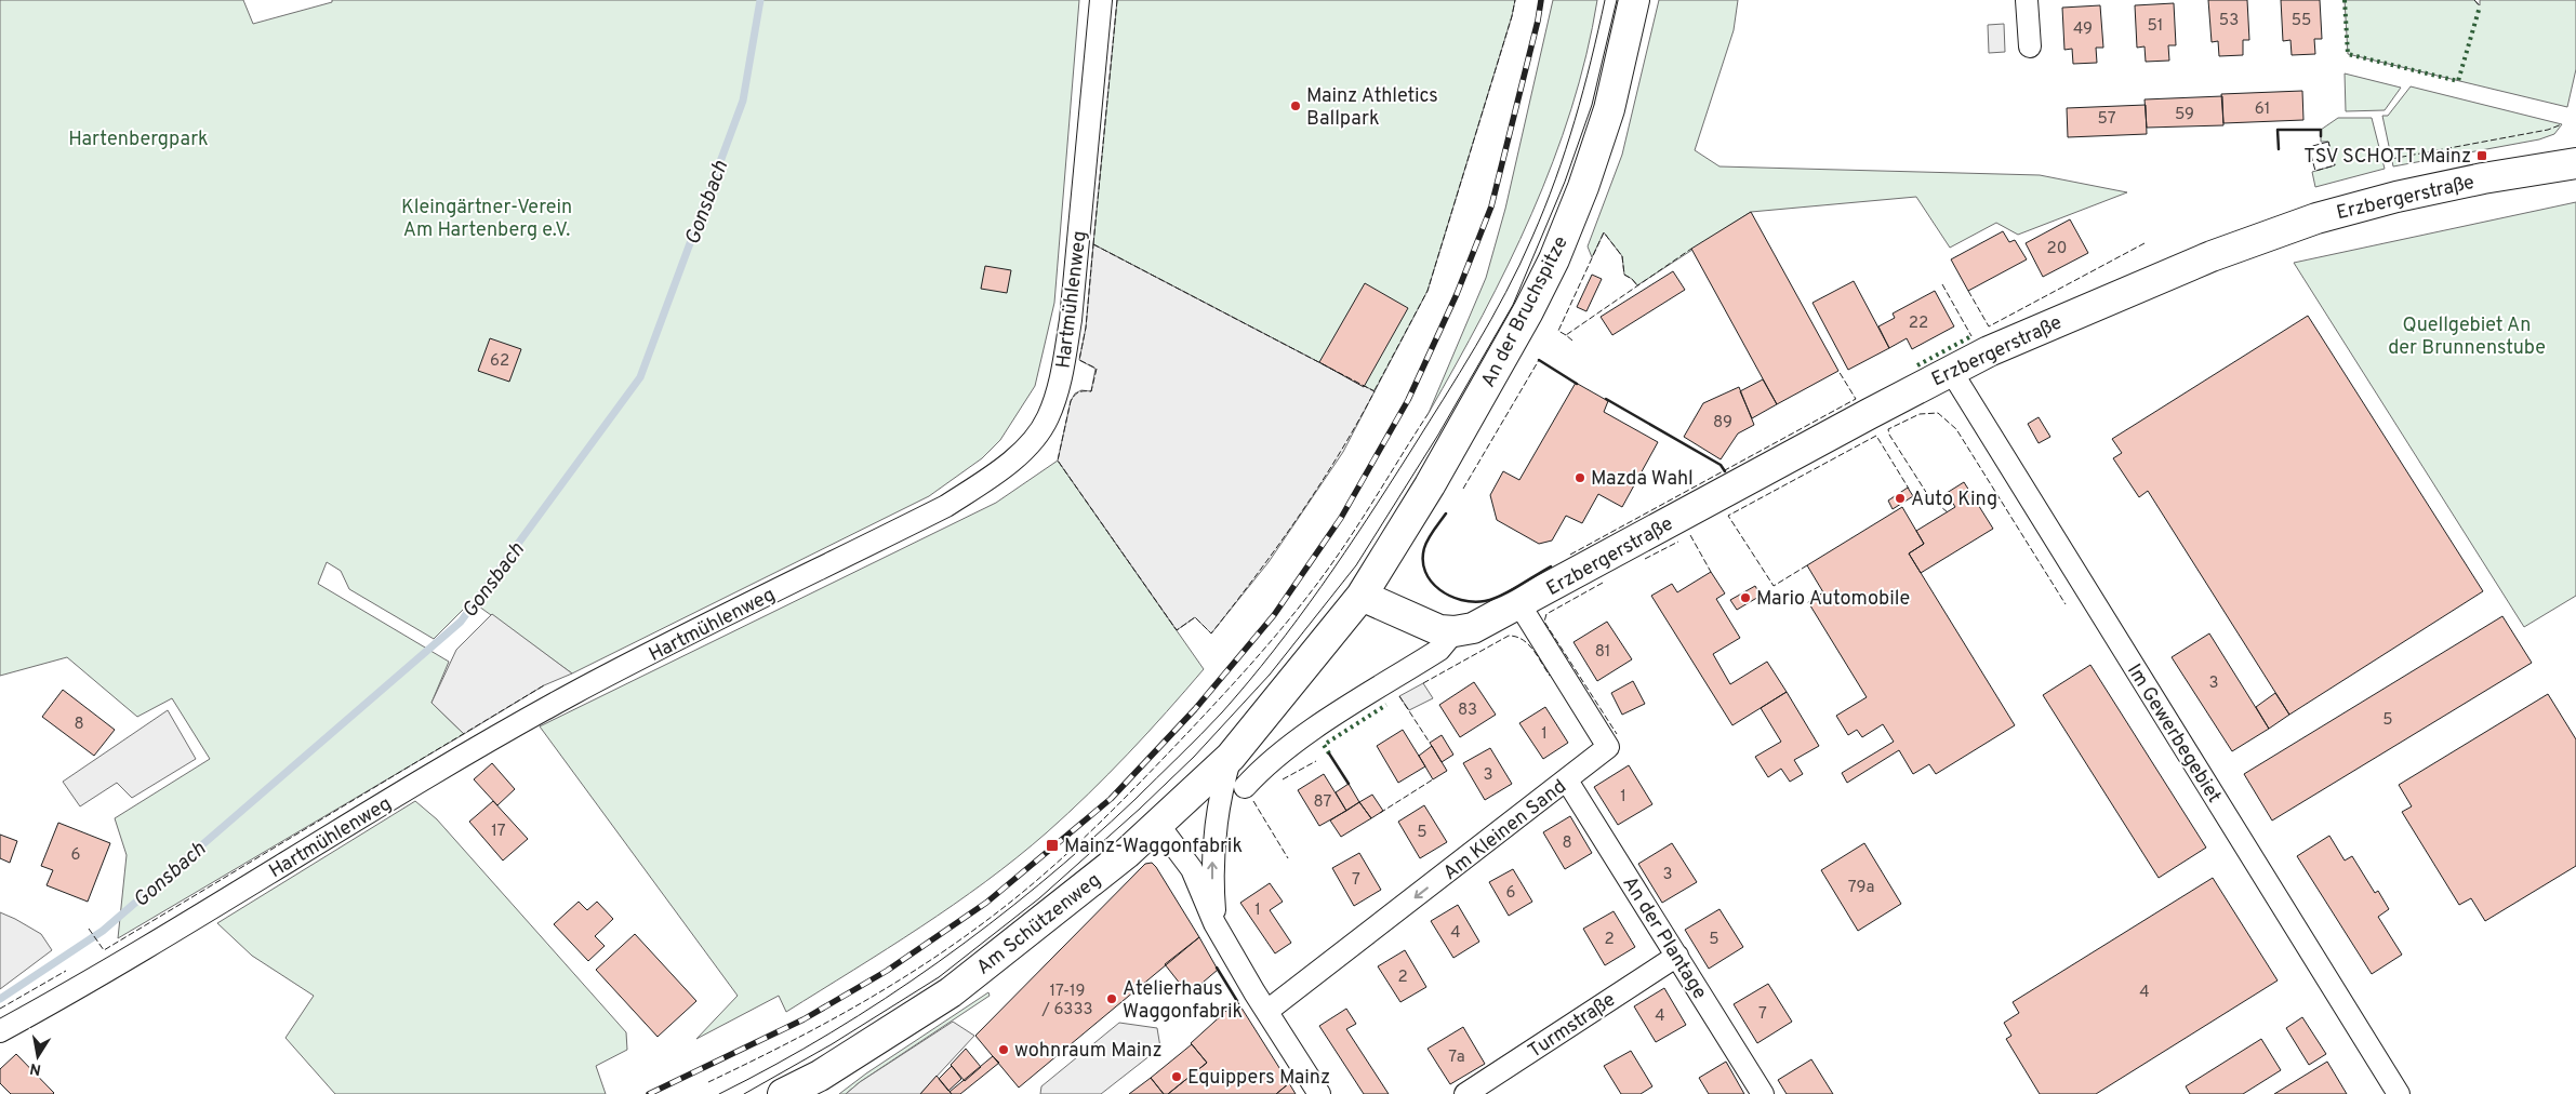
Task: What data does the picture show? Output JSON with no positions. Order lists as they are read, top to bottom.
{
  "streets": {
    "main road": ["Erzbergerstraße", "An der Bruchspitze", "Am Schützenweg"],
    "street": [
      "Hartmühlenweg",
      "Im Gewerbegebiet",
      "Am Kleinen Sand",
      "An der Plantage",
      "Turmstraße"
    ]
  },
  "crossings": [
    ["Erzbergerstraße", "An der Bruchspitze"],
    ["Erzbergerstraße", "Im Gewerbegebiet"],
    ["Erzbergerstraße", "Am Kleinen Sand"],
    ["Erzbergerstraße", "Am Schützenweg"],
    ["An der Bruchspitze", "Am Schützenweg"],
    ["Am Kleinen Sand", "An der Plantage"],
    ["An der Plantage", "Turmstraße"]
  ],
  "water": ["Gonsbach"],
  "parks": ["Hartenbergpark", "Kleingärtner-Verein Am Hartenberg e.V.", "Quellgebiet An der Brunnenstube"],
  "places": {
    "other": [
      "Mainz Athletics Ballpark",
      "Mazda Wahl",
      "Auto King",
      "Mario Automobile",
      "Atelierhaus Waggonfabrik",
      "wohnraum Mainz",
      "Equippers Mainz"
    ],
    "transit": ["TSV SCHOTT Mainz", "Mainz-Waggonfabrik"]
  },
  "house_numbers": [
    "53",
    "55",
    "51",
    "49",
    "61",
    "59",
    "57",
    "20",
    "22",
    "62",
    "89",
    "81",
    "3",
    "83",
    "5",
    "8",
    "1",
    "3",
    "1",
    "87",
    "17",
    "5",
    "8",
    "6",
    "3",
    "7",
    "79a",
    "6",
    "1",
    "4",
    "2",
    "5",
    "2",
    "17-19 / 6333",
    "4",
    "7",
    "4",
    "7a"
  ],
  "north": "bottom"
}
